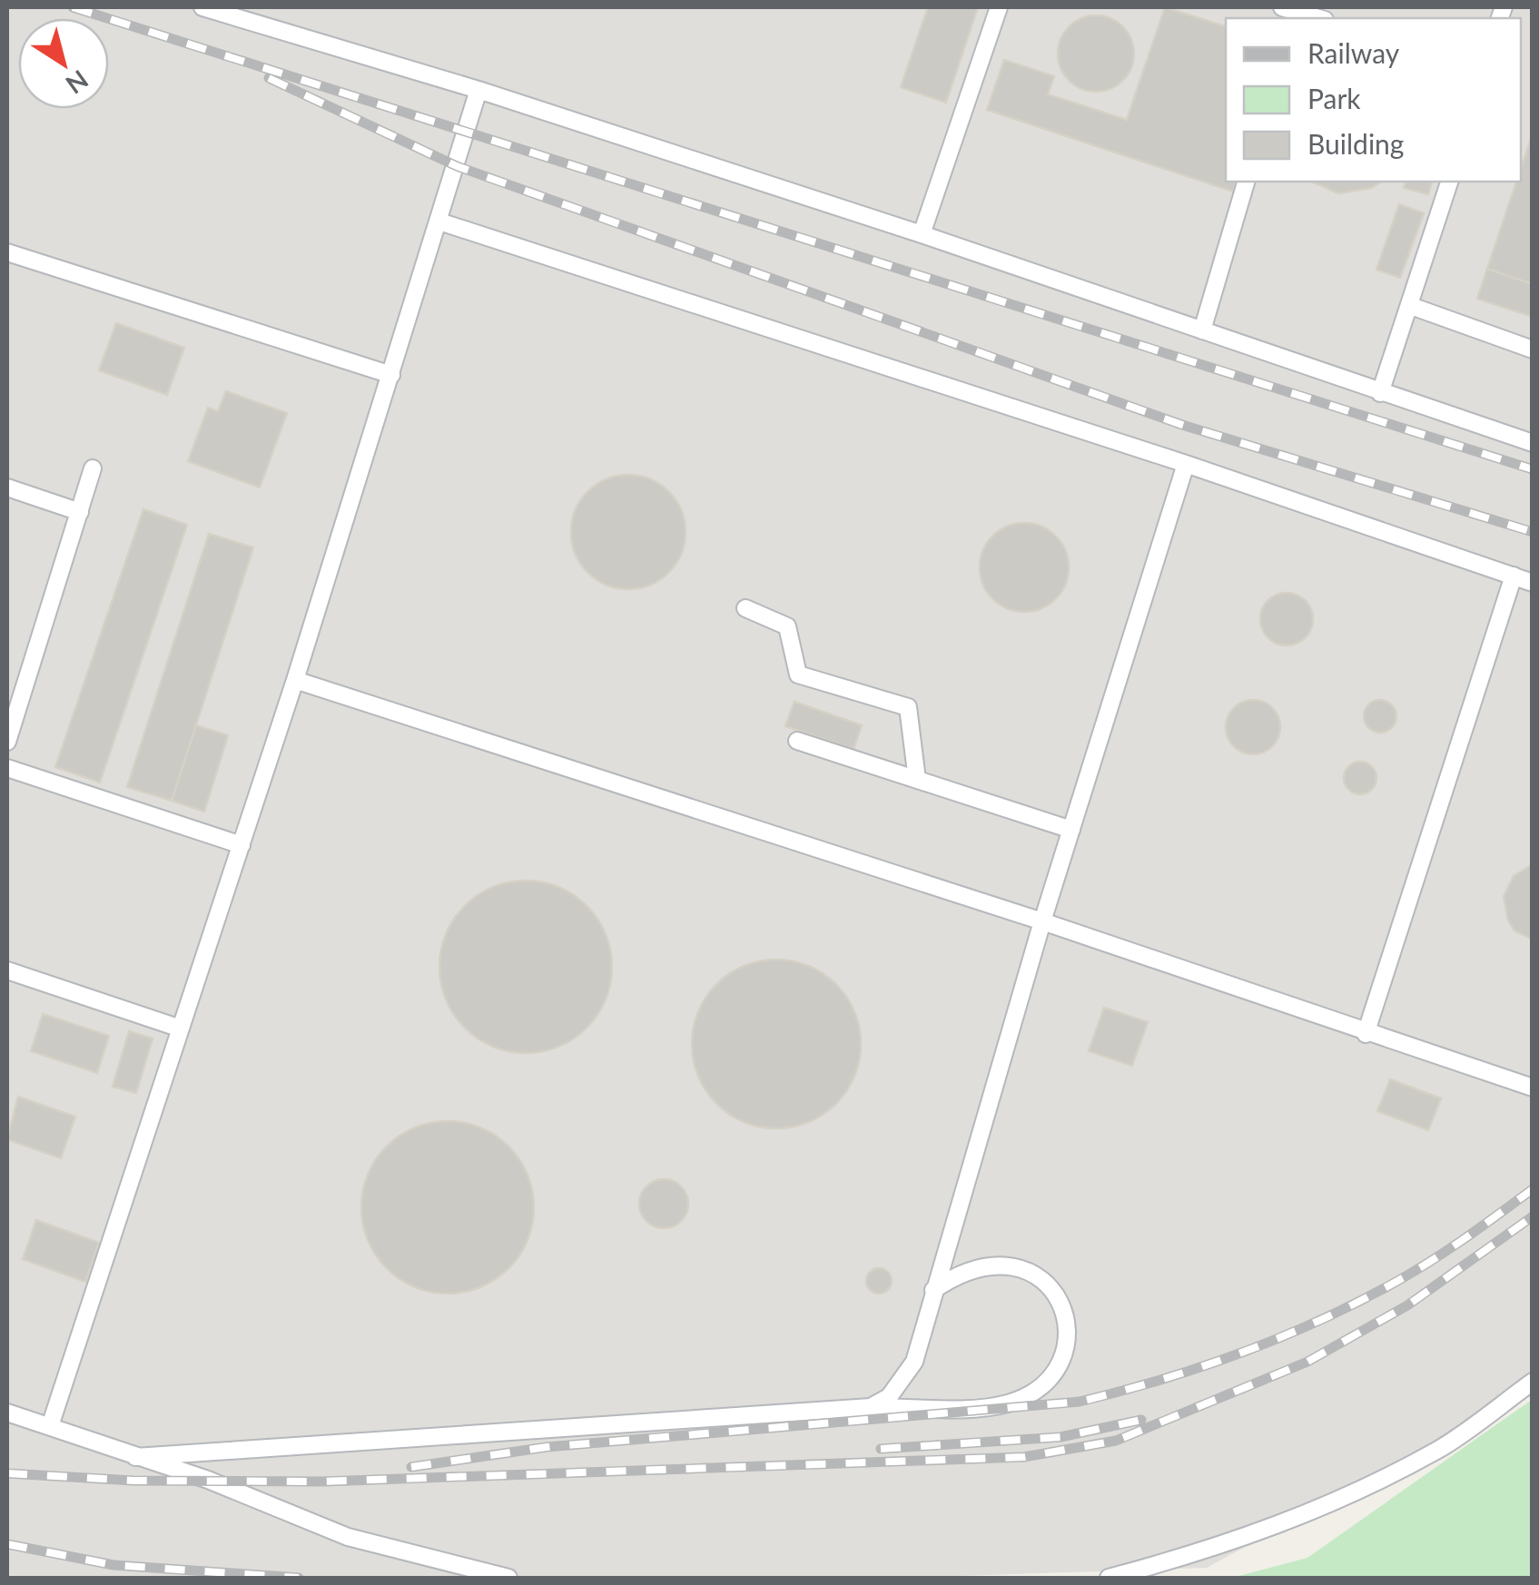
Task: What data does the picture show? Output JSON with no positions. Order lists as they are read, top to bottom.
{
  "legend": ["Railway", "Park", "Building"],
  "north": "bottom right"
}
